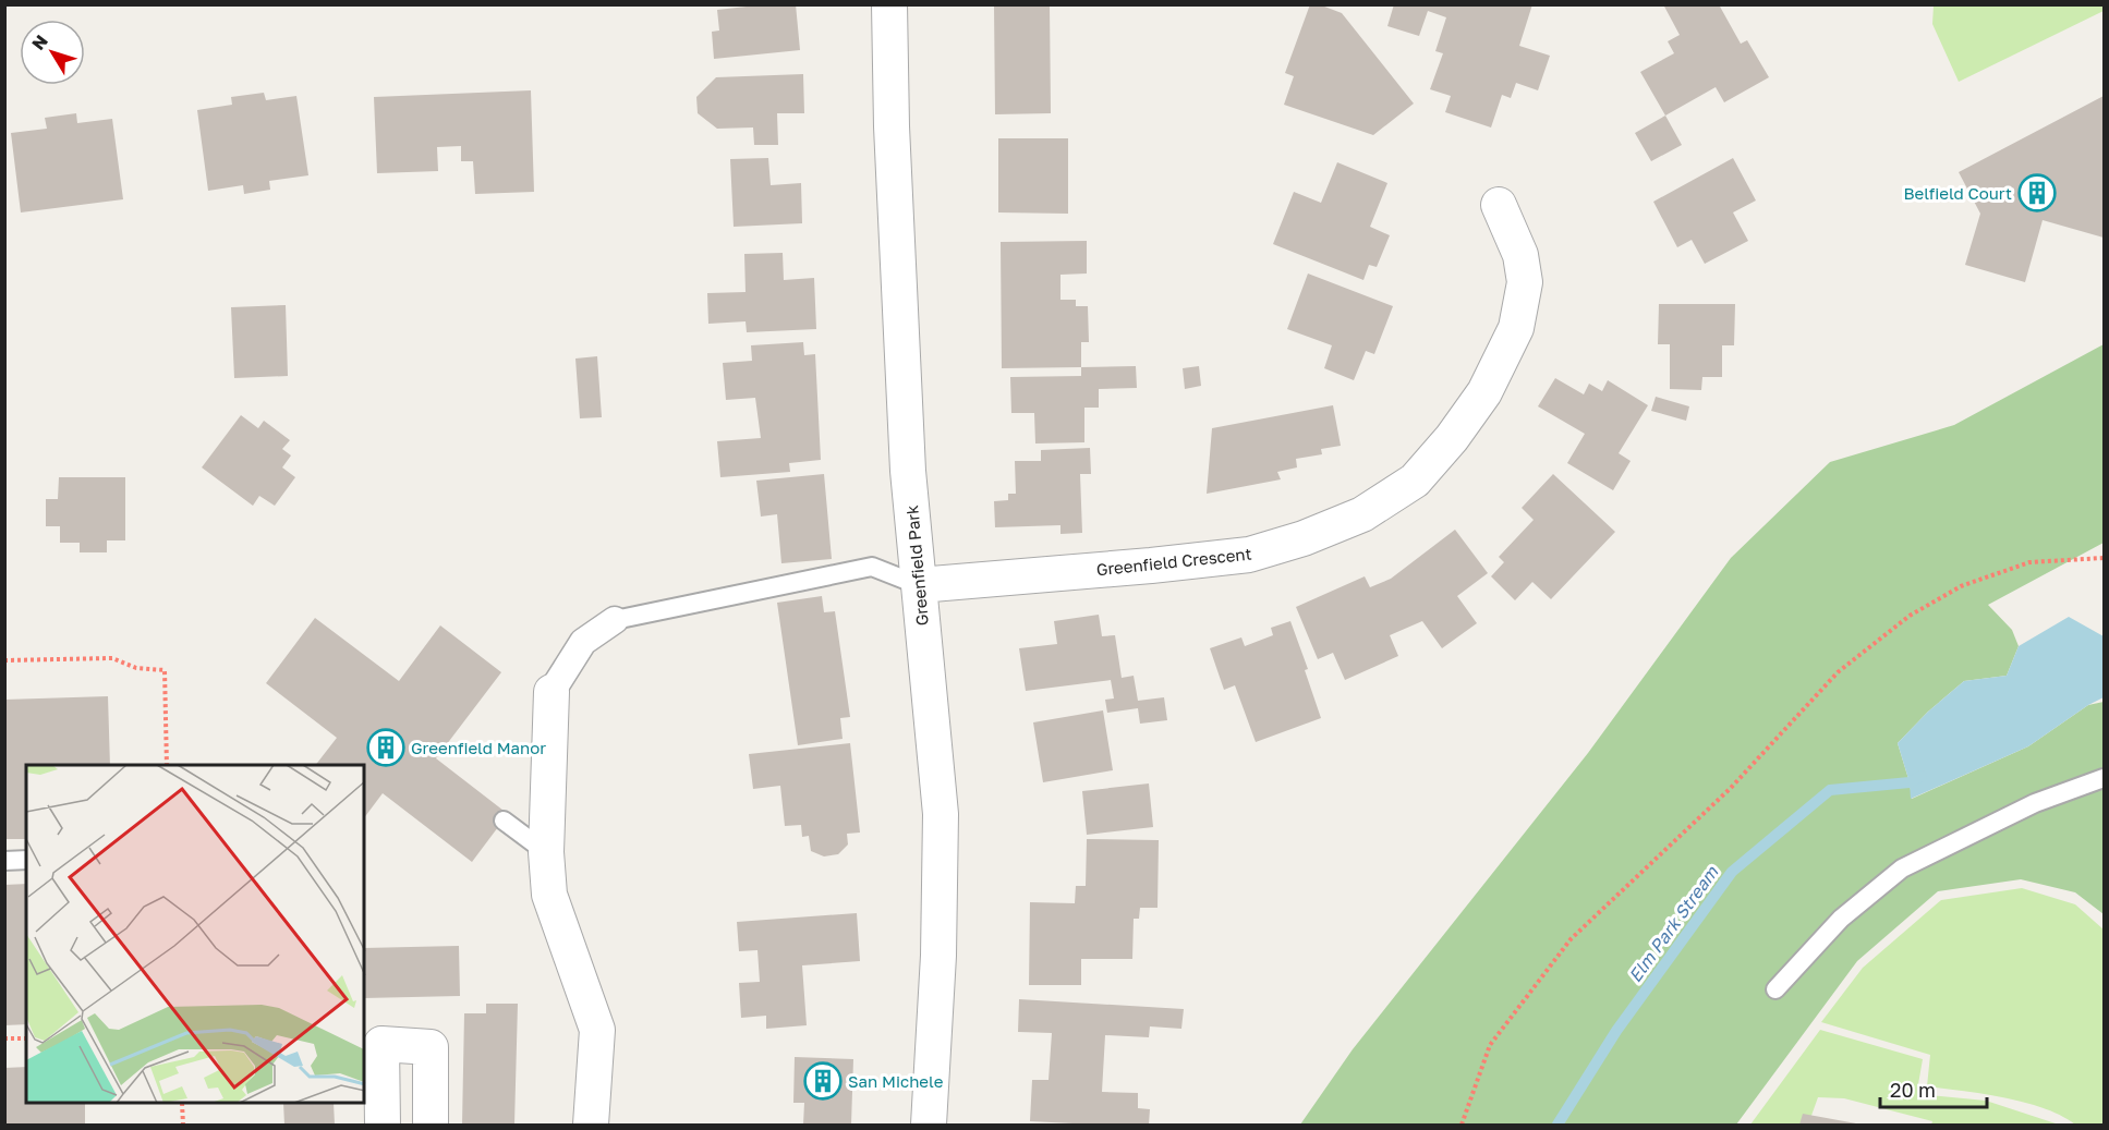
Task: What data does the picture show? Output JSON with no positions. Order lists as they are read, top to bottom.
{
  "streets": {
    "street": ["Greenfield Crescent", "Greenfield Park"]
  },
  "crossings": [
    ["Greenfield Crescent", "Greenfield Park"]
  ],
  "water": ["Elm Park Stream"],
  "places": {
    "building": ["Belfield Court", "Greenfield Manor", "San Michele"]
  },
  "scale_bar": "20 m",
  "north": "top left"
}
